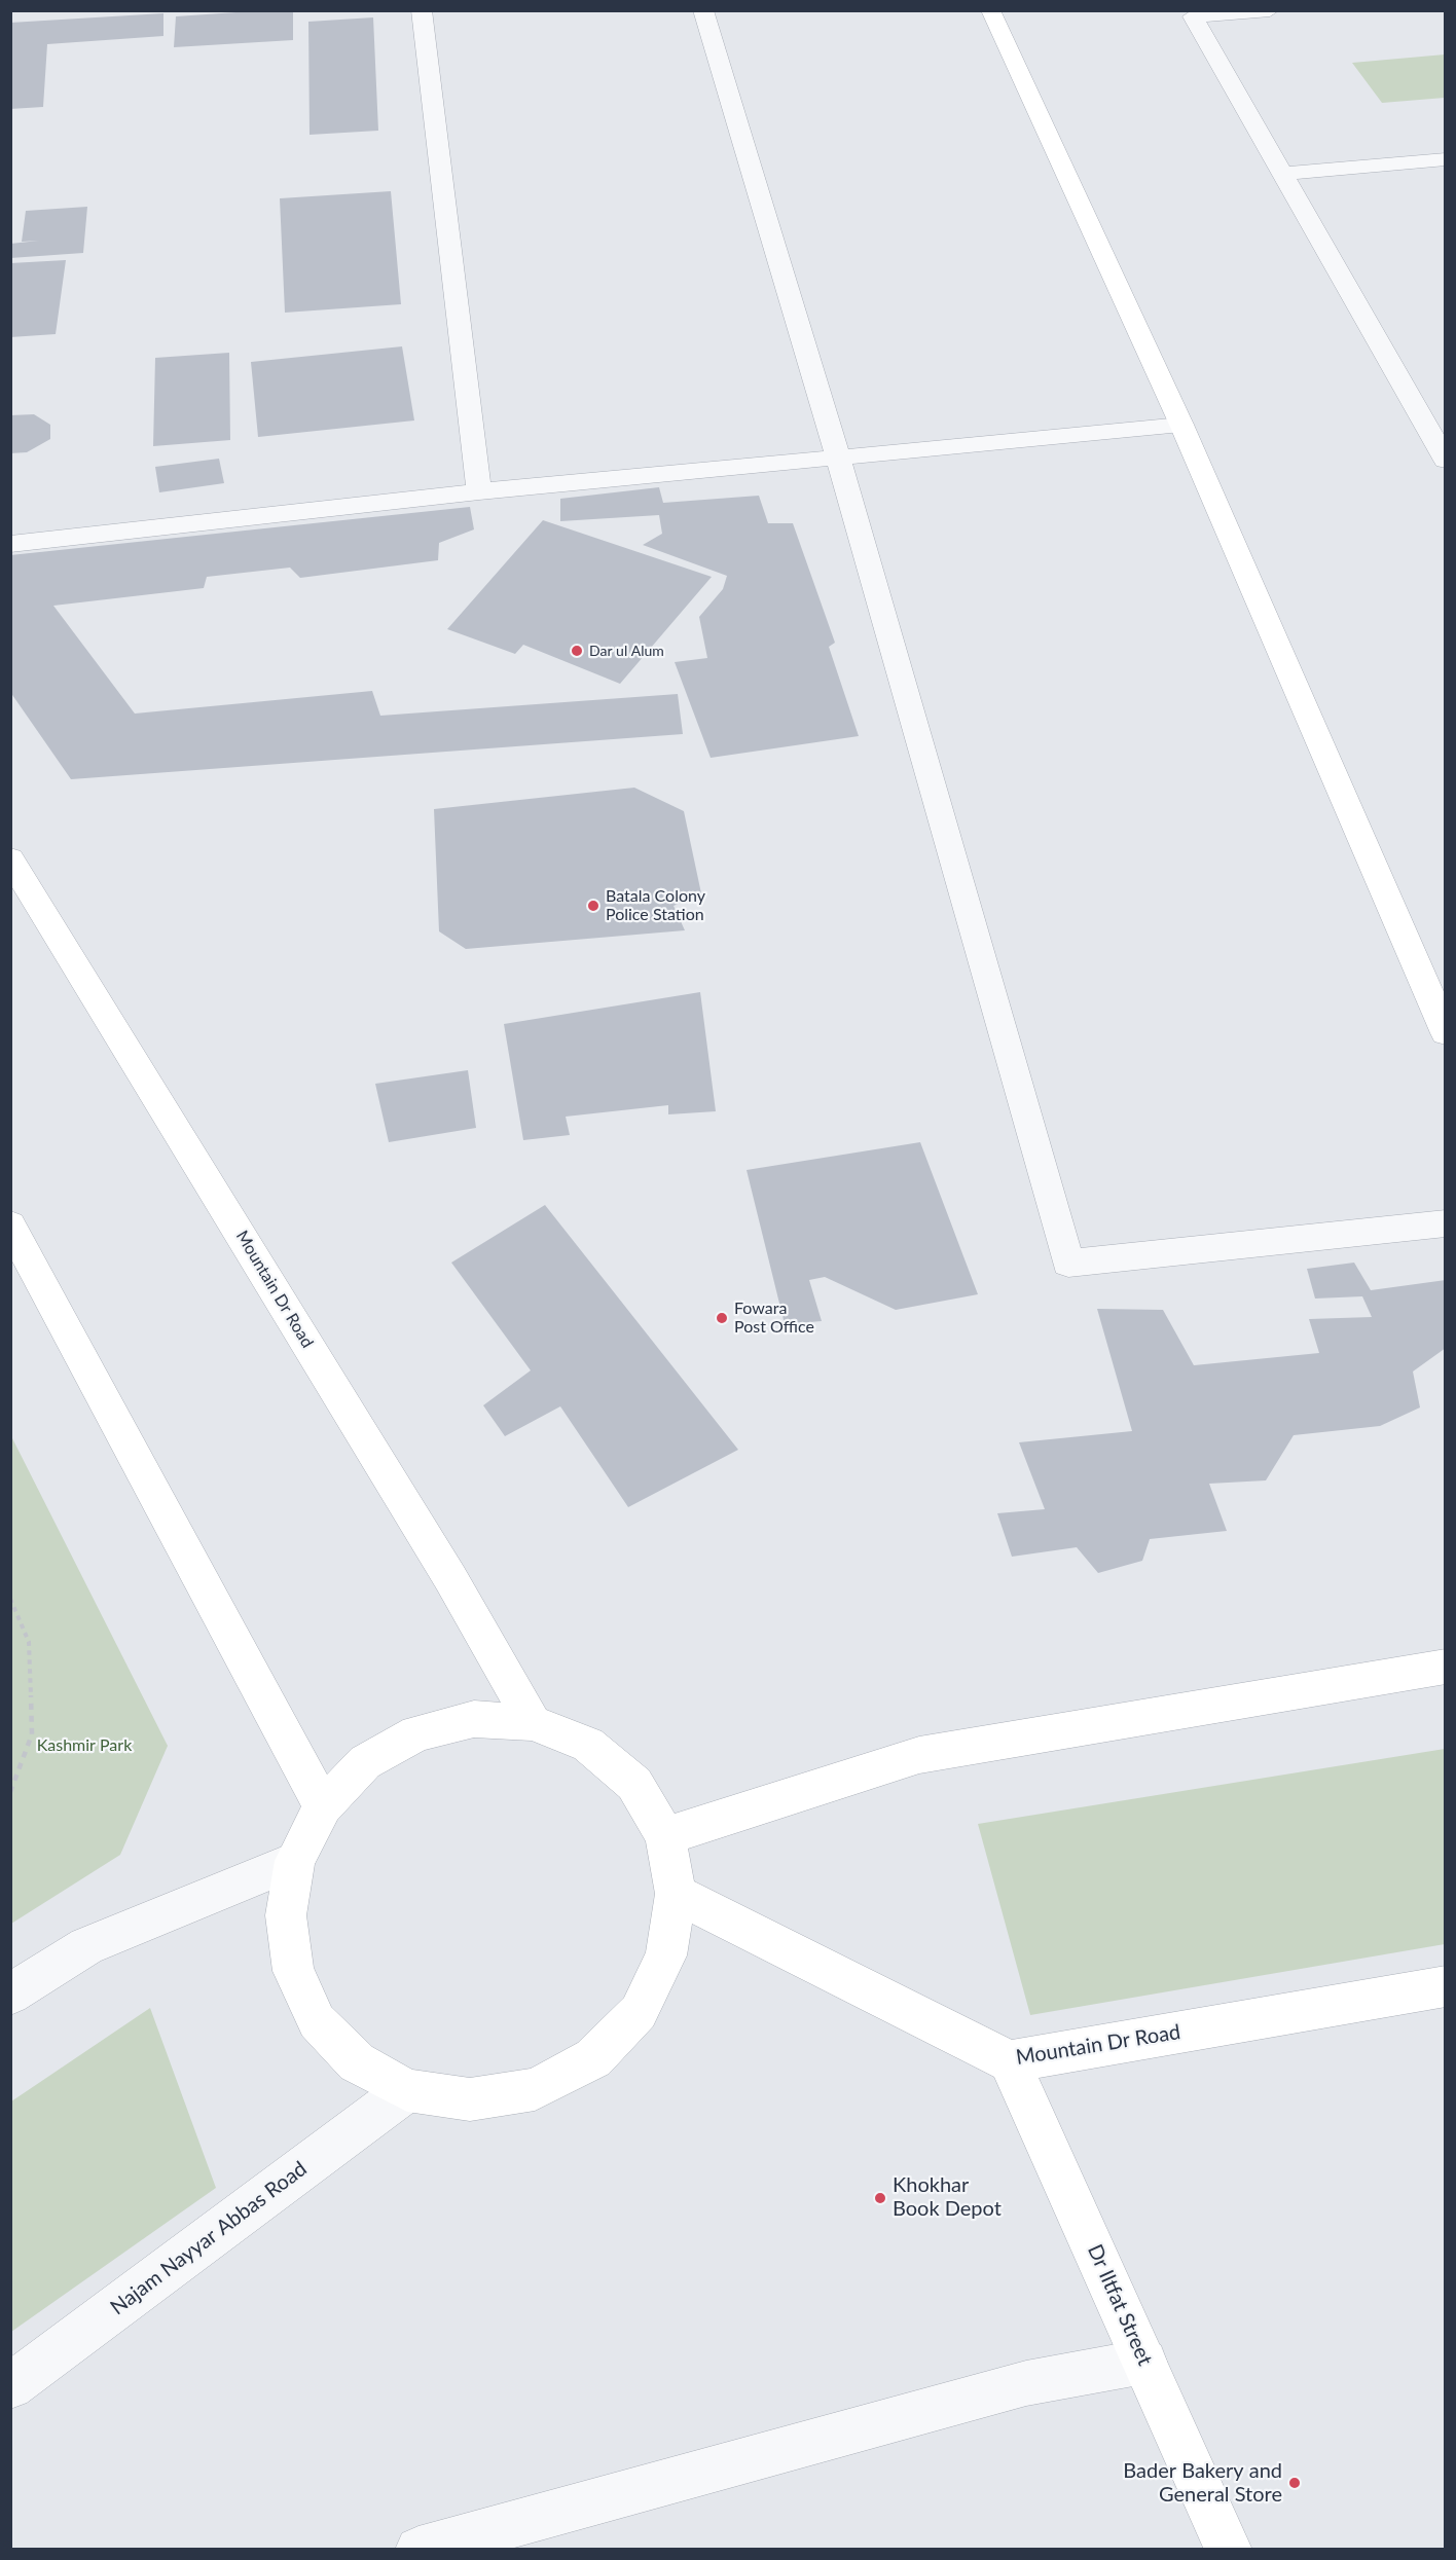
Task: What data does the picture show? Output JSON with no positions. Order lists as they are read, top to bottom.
{
  "streets": {
    "street": ["Mountain Dr Road", "Najam Nayyar Abbas Road", "Dr Iltfat Street"]
  },
  "crossings": [
    ["Mountain Dr Road", "Dr Iltfat Street"]
  ],
  "parks": ["Kashmir Park"],
  "places": [
    "Dar ul Alum",
    "Batala Colony Police Station",
    "Fowara Post Office",
    "Khokhar Book Depot",
    "Bader Bakery and General Store"
  ]
}
